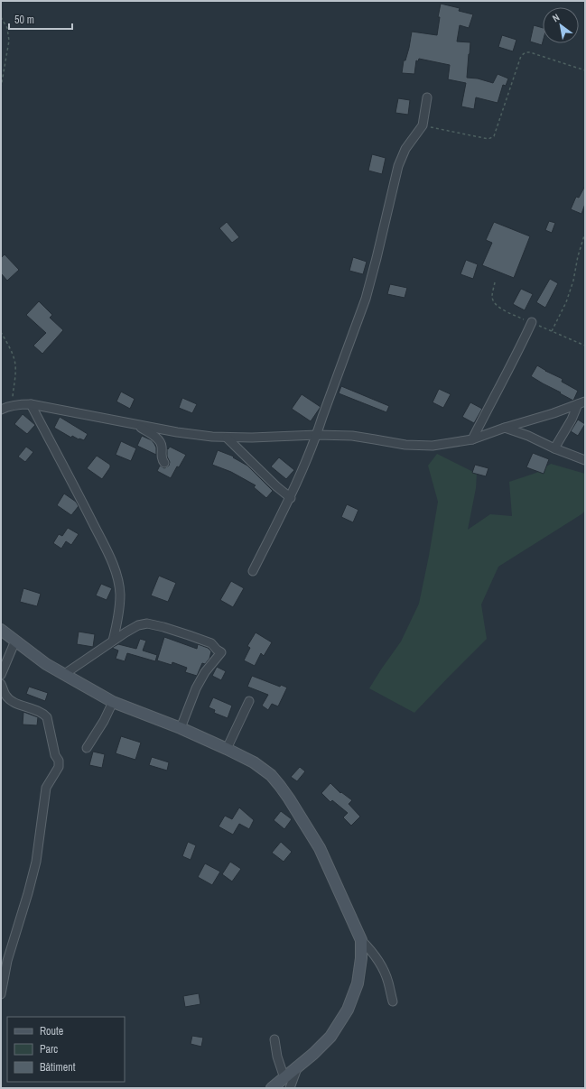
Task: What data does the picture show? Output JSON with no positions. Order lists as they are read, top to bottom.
{
  "legend": ["Route", "Parc", "Bâtiment"],
  "scale_bar": "50 m",
  "north": "top left"
}
